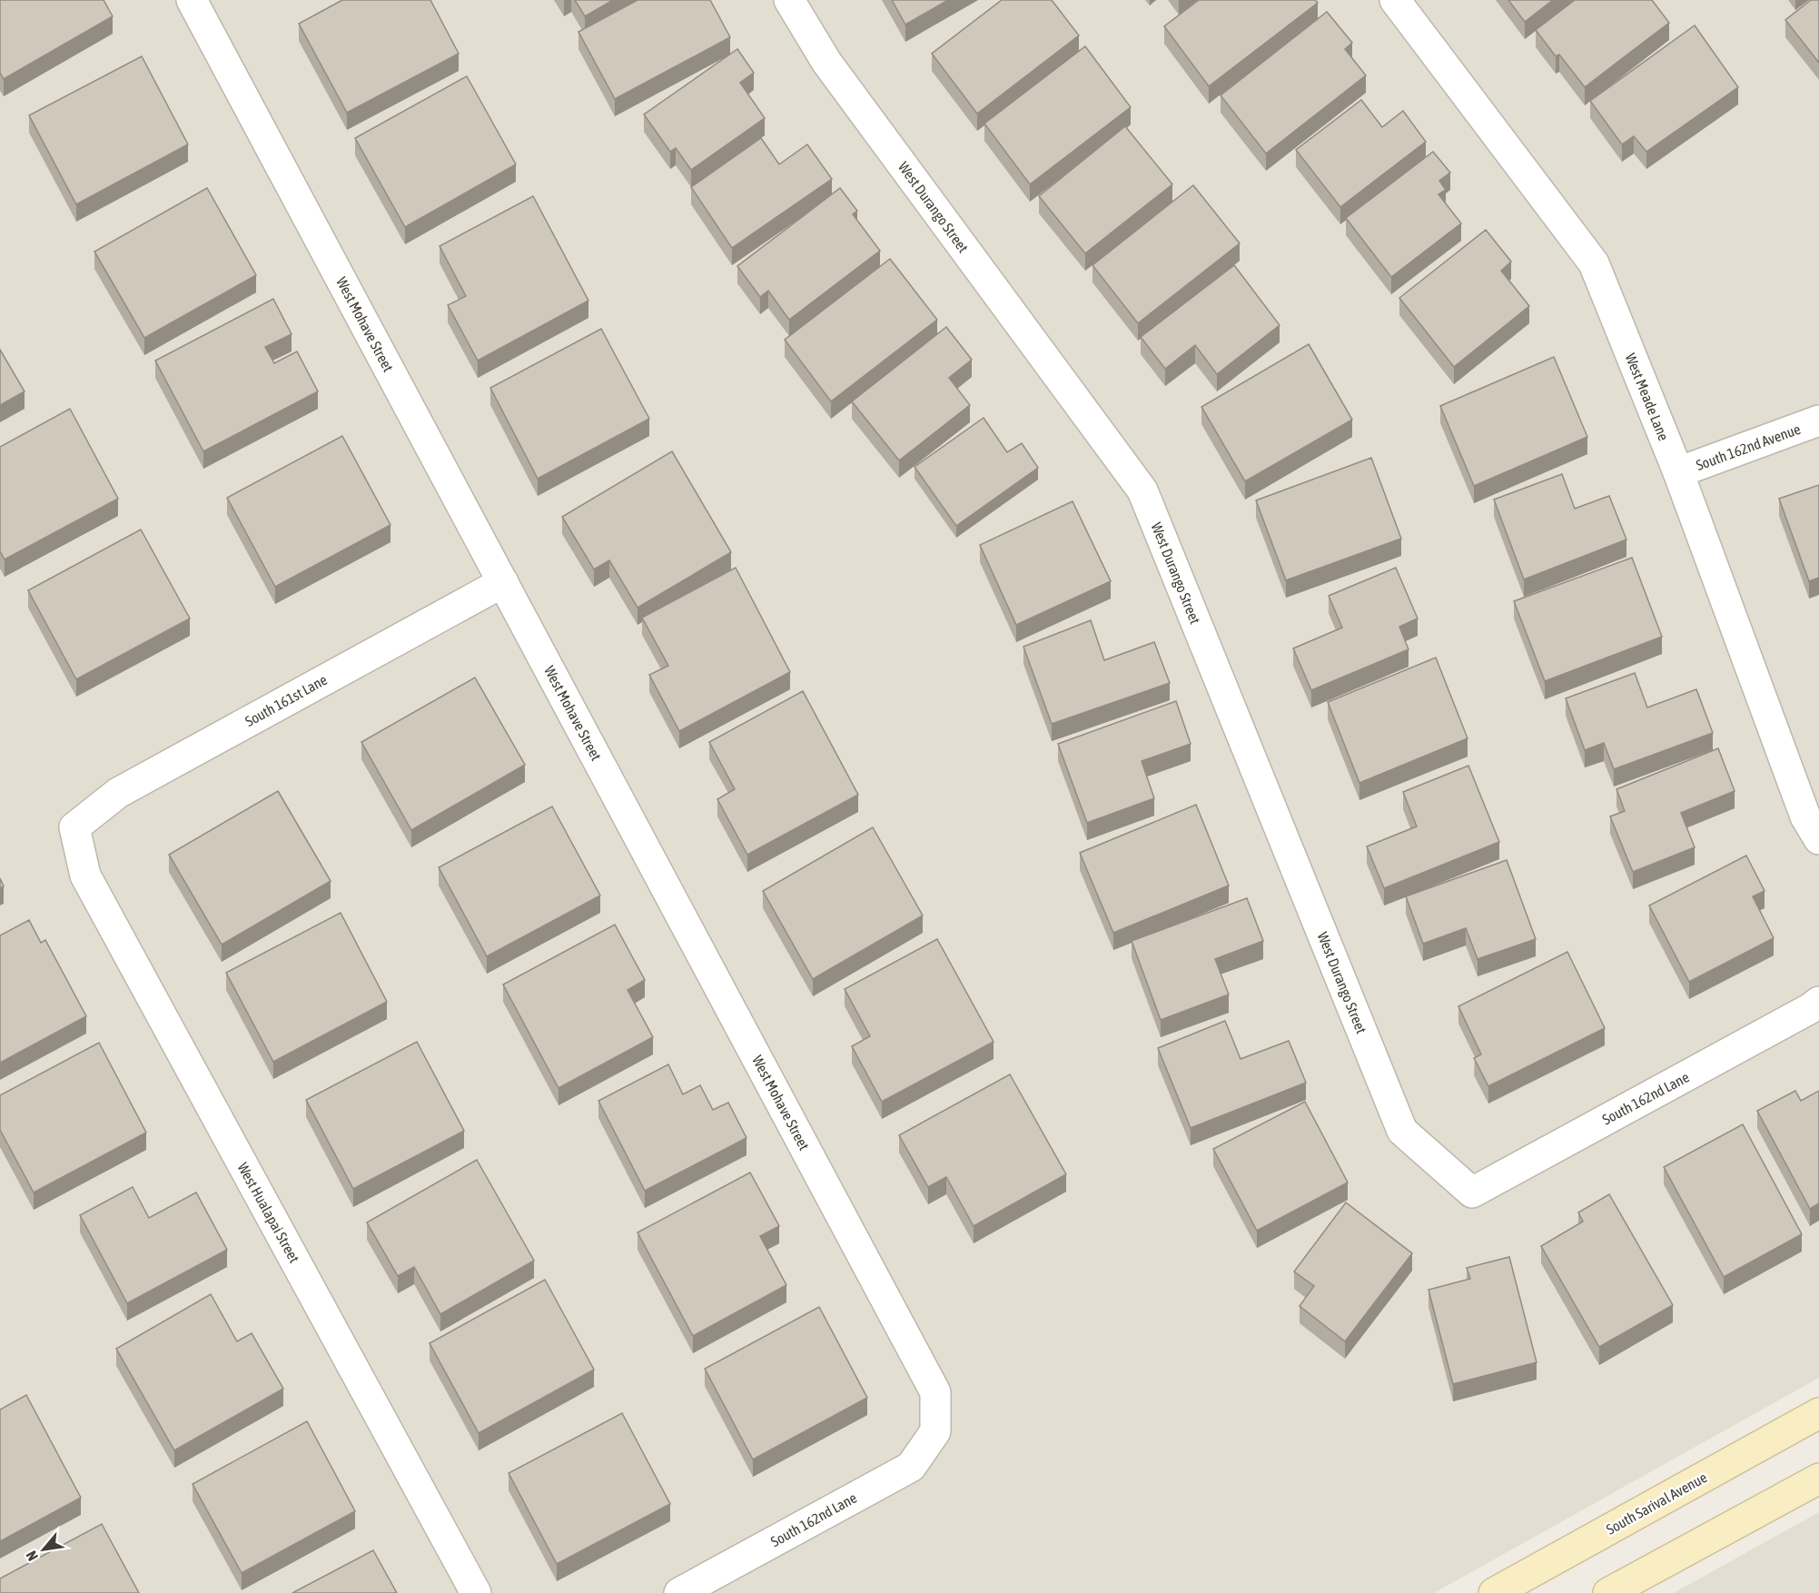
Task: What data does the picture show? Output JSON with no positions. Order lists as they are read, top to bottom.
{
  "streets": {
    "main road": ["South Sarival Avenue"],
    "street": [
      "West Durango Street",
      "West Mohave Street",
      "West Meade Lane",
      "South 162nd Avenue",
      "South 161st Lane",
      "South 162nd Lane",
      "West Hualapai Street"
    ]
  },
  "crossings": [
    ["West Durango Street", "South 162nd Lane"],
    ["West Mohave Street", "South 161st Lane"],
    ["West Mohave Street", "South 162nd Lane"],
    ["West Meade Lane", "South 162nd Avenue"],
    ["South 161st Lane", "West Hualapai Street"]
  ],
  "north": "bottom left"
}
